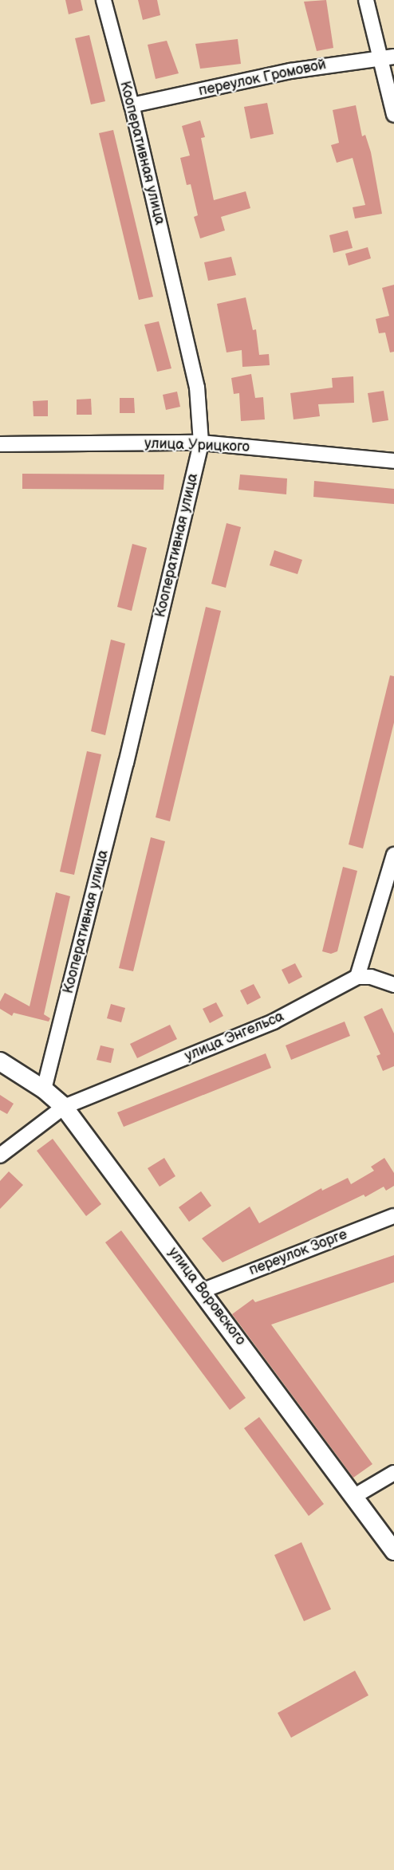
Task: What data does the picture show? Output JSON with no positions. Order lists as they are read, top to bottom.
{
  "streets": {
    "street": [
      "переулок Громовой",
      "Кооперативная улица",
      "улица Урицкого",
      "улица Энгельса",
      "переулок Зорге",
      "улица Воровского"
    ]
  },
  "crossings": [
    ["переулок Громовой", "Кооперативная улица"],
    ["Кооперативная улица", "улица Урицкого"],
    ["Кооперативная улица", "улица Воровского"],
    ["улица Энгельса", "улица Воровского"],
    ["переулок Зорге", "улица Воровского"]
  ]
}
